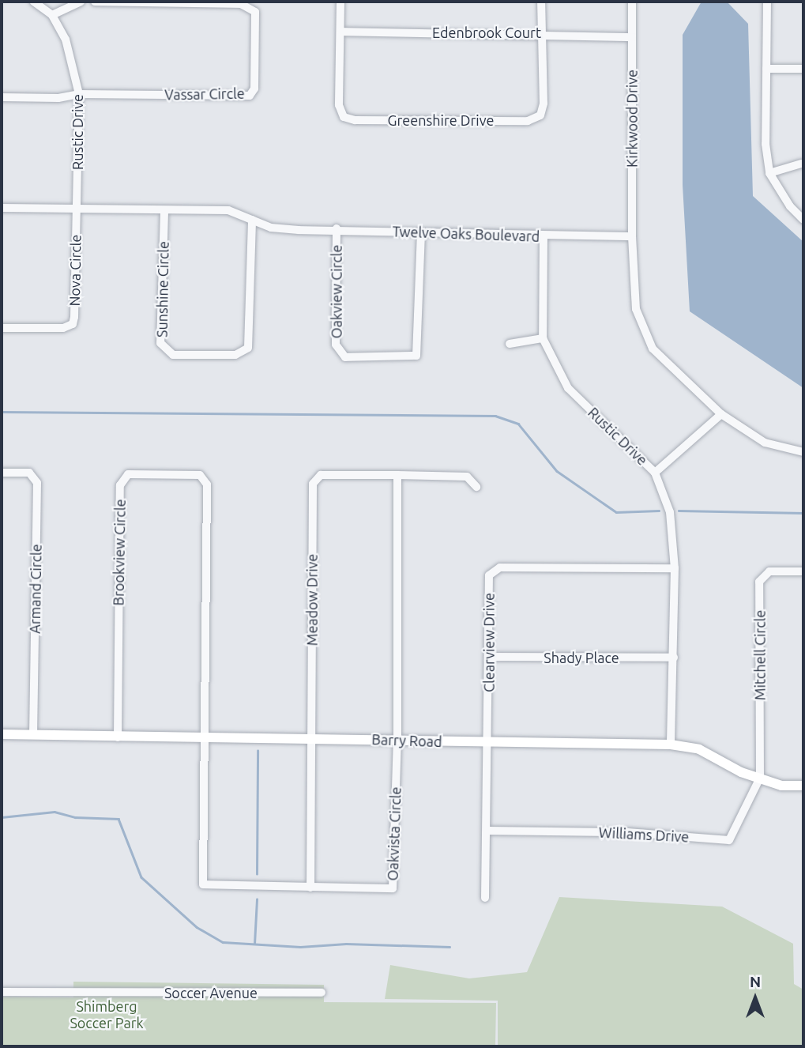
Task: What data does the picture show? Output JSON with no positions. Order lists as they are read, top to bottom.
{
  "streets": {
    "street": [
      "Edenbrook Court",
      "Vassar Circle",
      "Kirkwood Drive",
      "Greenshire Drive",
      "Rustic Drive",
      "Twelve Oaks Boulevard",
      "Nova Circle",
      "Sunshine Circle",
      "Oakview Circle",
      "Brookview Circle",
      "Armand Circle",
      "Meadow Drive",
      "Clearview Drive",
      "Mitchell Circle",
      "Shady Place",
      "Barry Road",
      "Oakvista Circle",
      "Williams Drive",
      "Soccer Avenue"
    ]
  },
  "crossings": [
    ["Edenbrook Court", "Kirkwood Drive"],
    ["Edenbrook Court", "Greenshire Drive"],
    ["Vassar Circle", "Rustic Drive"],
    ["Kirkwood Drive", "Twelve Oaks Boulevard"],
    ["Rustic Drive", "Twelve Oaks Boulevard"],
    ["Rustic Drive", "Nova Circle"],
    ["Rustic Drive", "Clearview Drive"],
    ["Rustic Drive", "Shady Place"],
    ["Rustic Drive", "Barry Road"],
    ["Twelve Oaks Boulevard", "Nova Circle"],
    ["Twelve Oaks Boulevard", "Sunshine Circle"],
    ["Twelve Oaks Boulevard", "Oakview Circle"],
    ["Brookview Circle", "Barry Road"],
    ["Brookview Circle", "Oakvista Circle"],
    ["Armand Circle", "Barry Road"],
    ["Meadow Drive", "Barry Road"],
    ["Meadow Drive", "Oakvista Circle"],
    ["Clearview Drive", "Shady Place"],
    ["Clearview Drive", "Barry Road"],
    ["Clearview Drive", "Williams Drive"],
    ["Mitchell Circle", "Barry Road"],
    ["Mitchell Circle", "Williams Drive"],
    ["Barry Road", "Oakvista Circle"],
    ["Barry Road", "Williams Drive"]
  ],
  "parks": ["Shimberg Soccer Park"],
  "north": "top"
}
